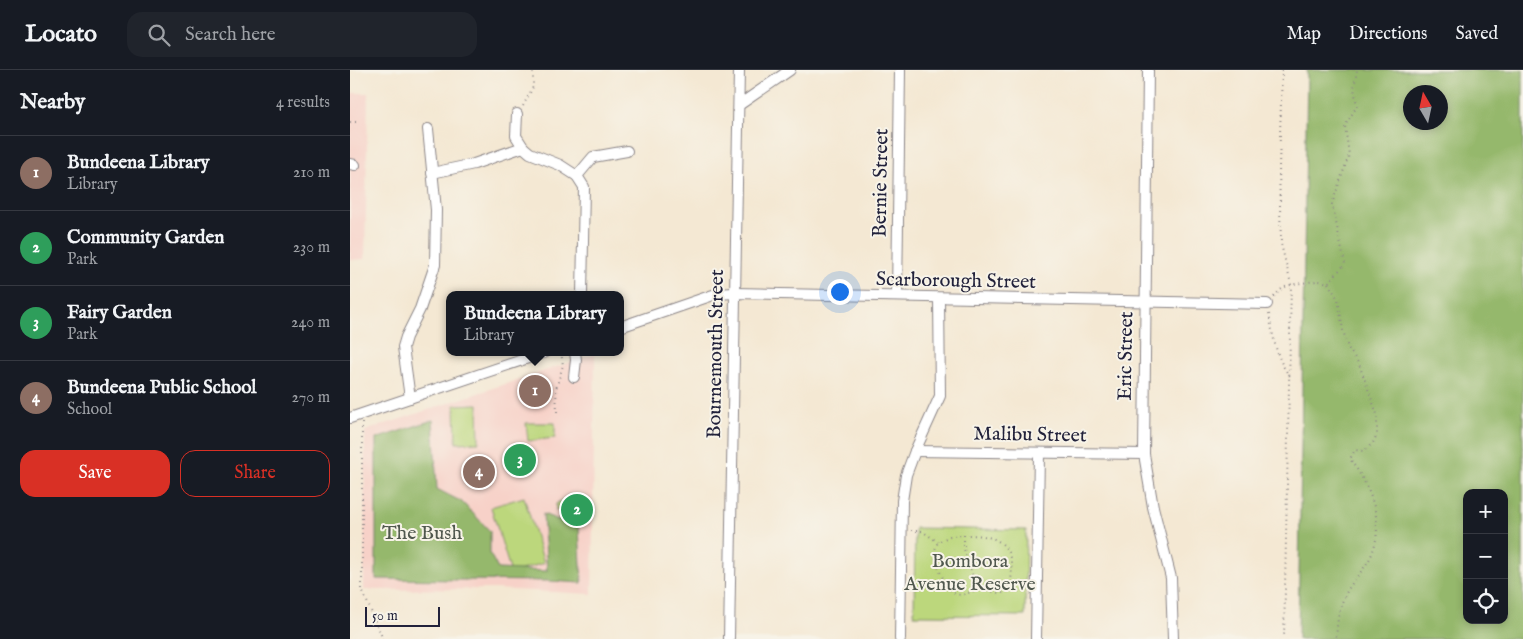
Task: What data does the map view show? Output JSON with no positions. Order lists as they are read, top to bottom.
{
  "streets": {
    "street": [
      "Bernie Street",
      "Scarborough Street",
      "Bournemouth Street",
      "Eric Street",
      "Malibu Street"
    ]
  },
  "crossings": [
    ["Bernie Street", "Scarborough Street"],
    ["Scarborough Street", "Bournemouth Street"],
    ["Scarborough Street", "Eric Street"],
    ["Eric Street", "Malibu Street"]
  ],
  "parks": ["The Bush", "Bombora Avenue Reserve"],
  "scale_bar": "50 m",
  "north": "top",
  "page": {
    "header": "Locato",
    "search": "Search here",
    "nav": ["Map", "Directions", "Saved"],
    "heading": ["Nearby", "4 results"],
    "list": [
      {
        "mark": "1",
        "name": "Bundeena Library",
        "note": "Library",
        "value": "210 m"
      },
      {
        "mark": "2",
        "name": "Community Garden",
        "note": "Park",
        "value": "230 m"
      },
      {
        "mark": "3",
        "name": "Fairy Garden",
        "note": "Park",
        "value": "240 m"
      },
      {
        "mark": "4",
        "name": "Bundeena Public School",
        "note": "School",
        "value": "270 m"
      }
    ],
    "popup": ["Bundeena Library", "Library"],
    "pins": [
      "1",
      "3",
      "4",
      "2"
    ],
    "buttons": ["Save", "Share"],
    "map_buttons": ["+", "−"],
    "scale": "50 m"
  }
}
